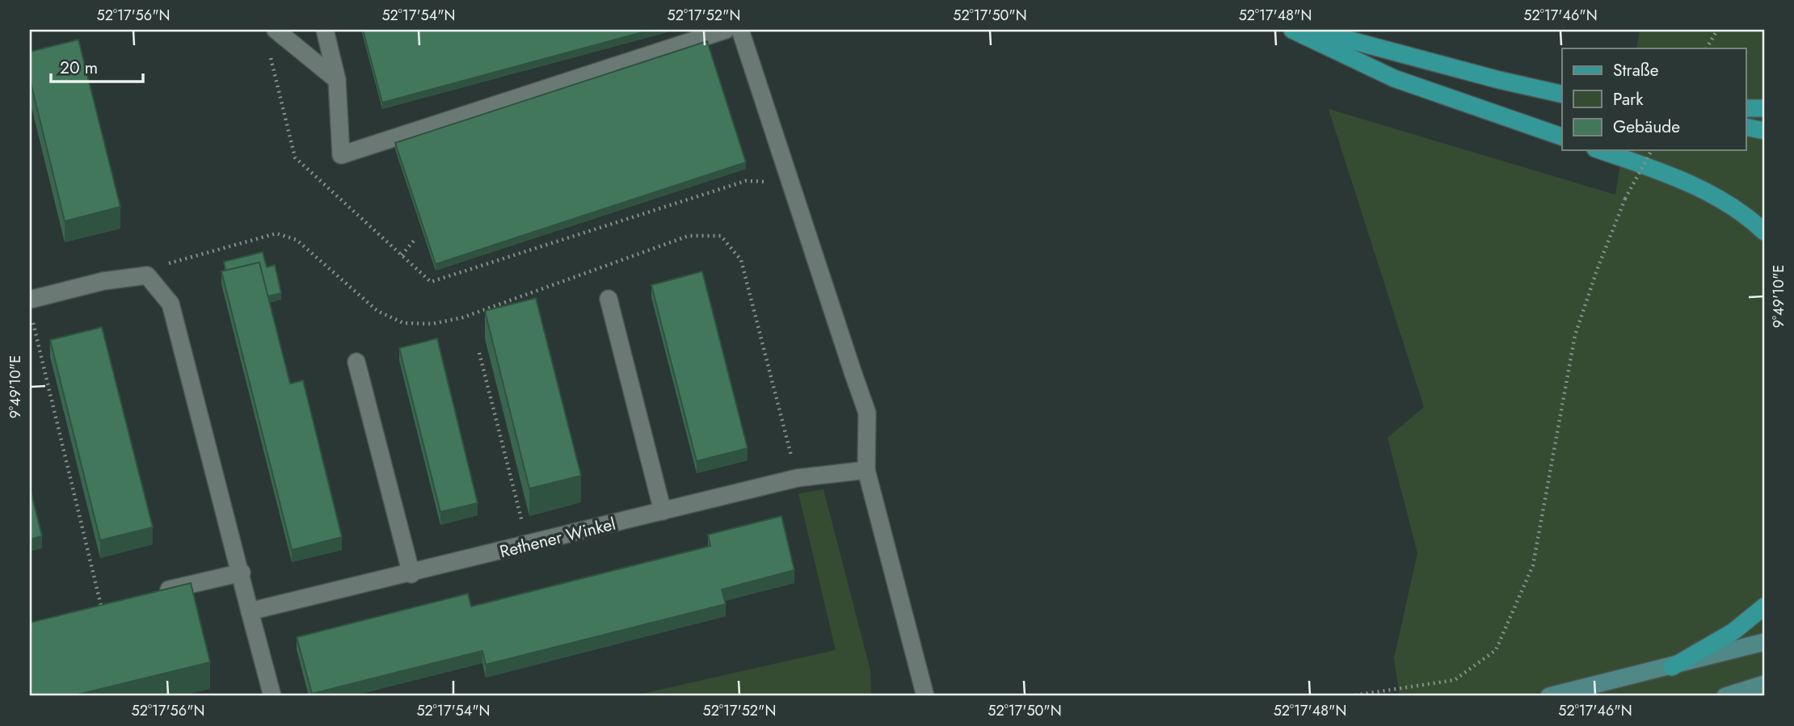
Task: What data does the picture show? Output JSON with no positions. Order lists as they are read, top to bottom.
{
  "streets": {
    "street": ["Rethener Winkel"]
  },
  "legend": ["Straße", "Park", "Gebäude"],
  "scale_bar": "20 m",
  "coordinates": [
    "52°17'56\"N",
    "52°17'54\"N",
    "52°17'52\"N",
    "52°17'50\"N",
    "52°17'48\"N",
    "52°17'46\"N",
    "9°49'10\"E"
  ]
}
